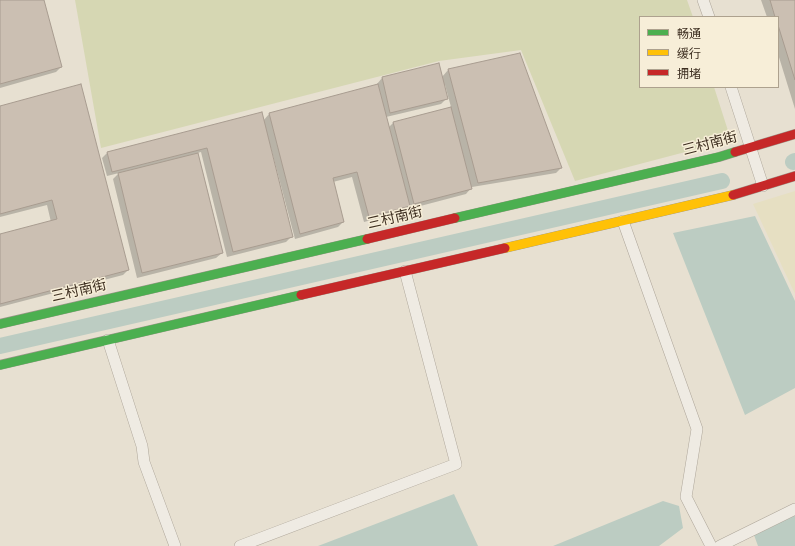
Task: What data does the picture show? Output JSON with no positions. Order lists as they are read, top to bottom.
{
  "streets": {
    "street": ["三村南街"]
  },
  "legend": ["畅通", "缓行", "拥堵"]
}
